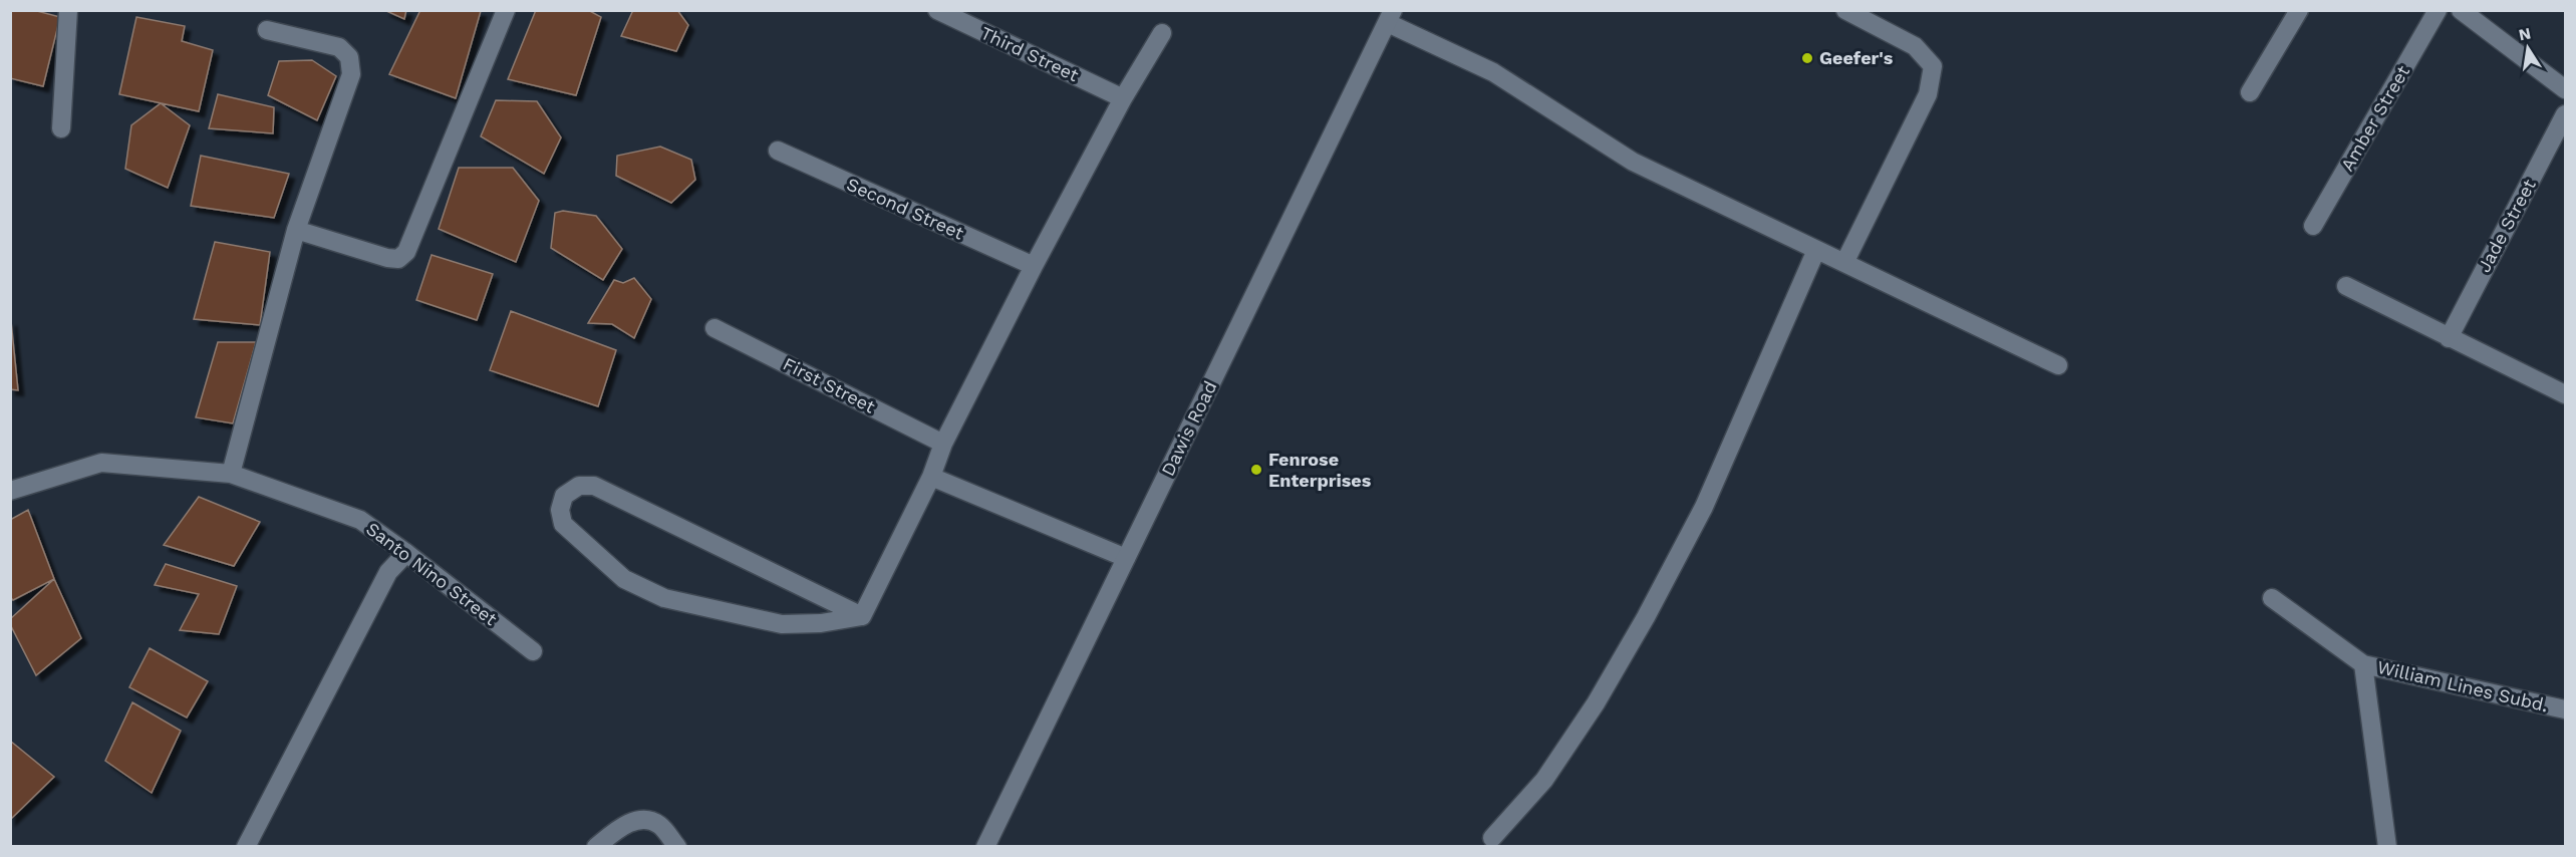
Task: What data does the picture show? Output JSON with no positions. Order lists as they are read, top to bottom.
{
  "streets": {
    "street": [
      "Third Street",
      "Amber Street",
      "Second Street",
      "Jade Street",
      "First Street",
      "Dawis Road",
      "Santo Nino Street",
      "William Lines Subd."
    ]
  },
  "places": ["Geefer's", "Fenrose Enterprises"],
  "north": "top"
}
